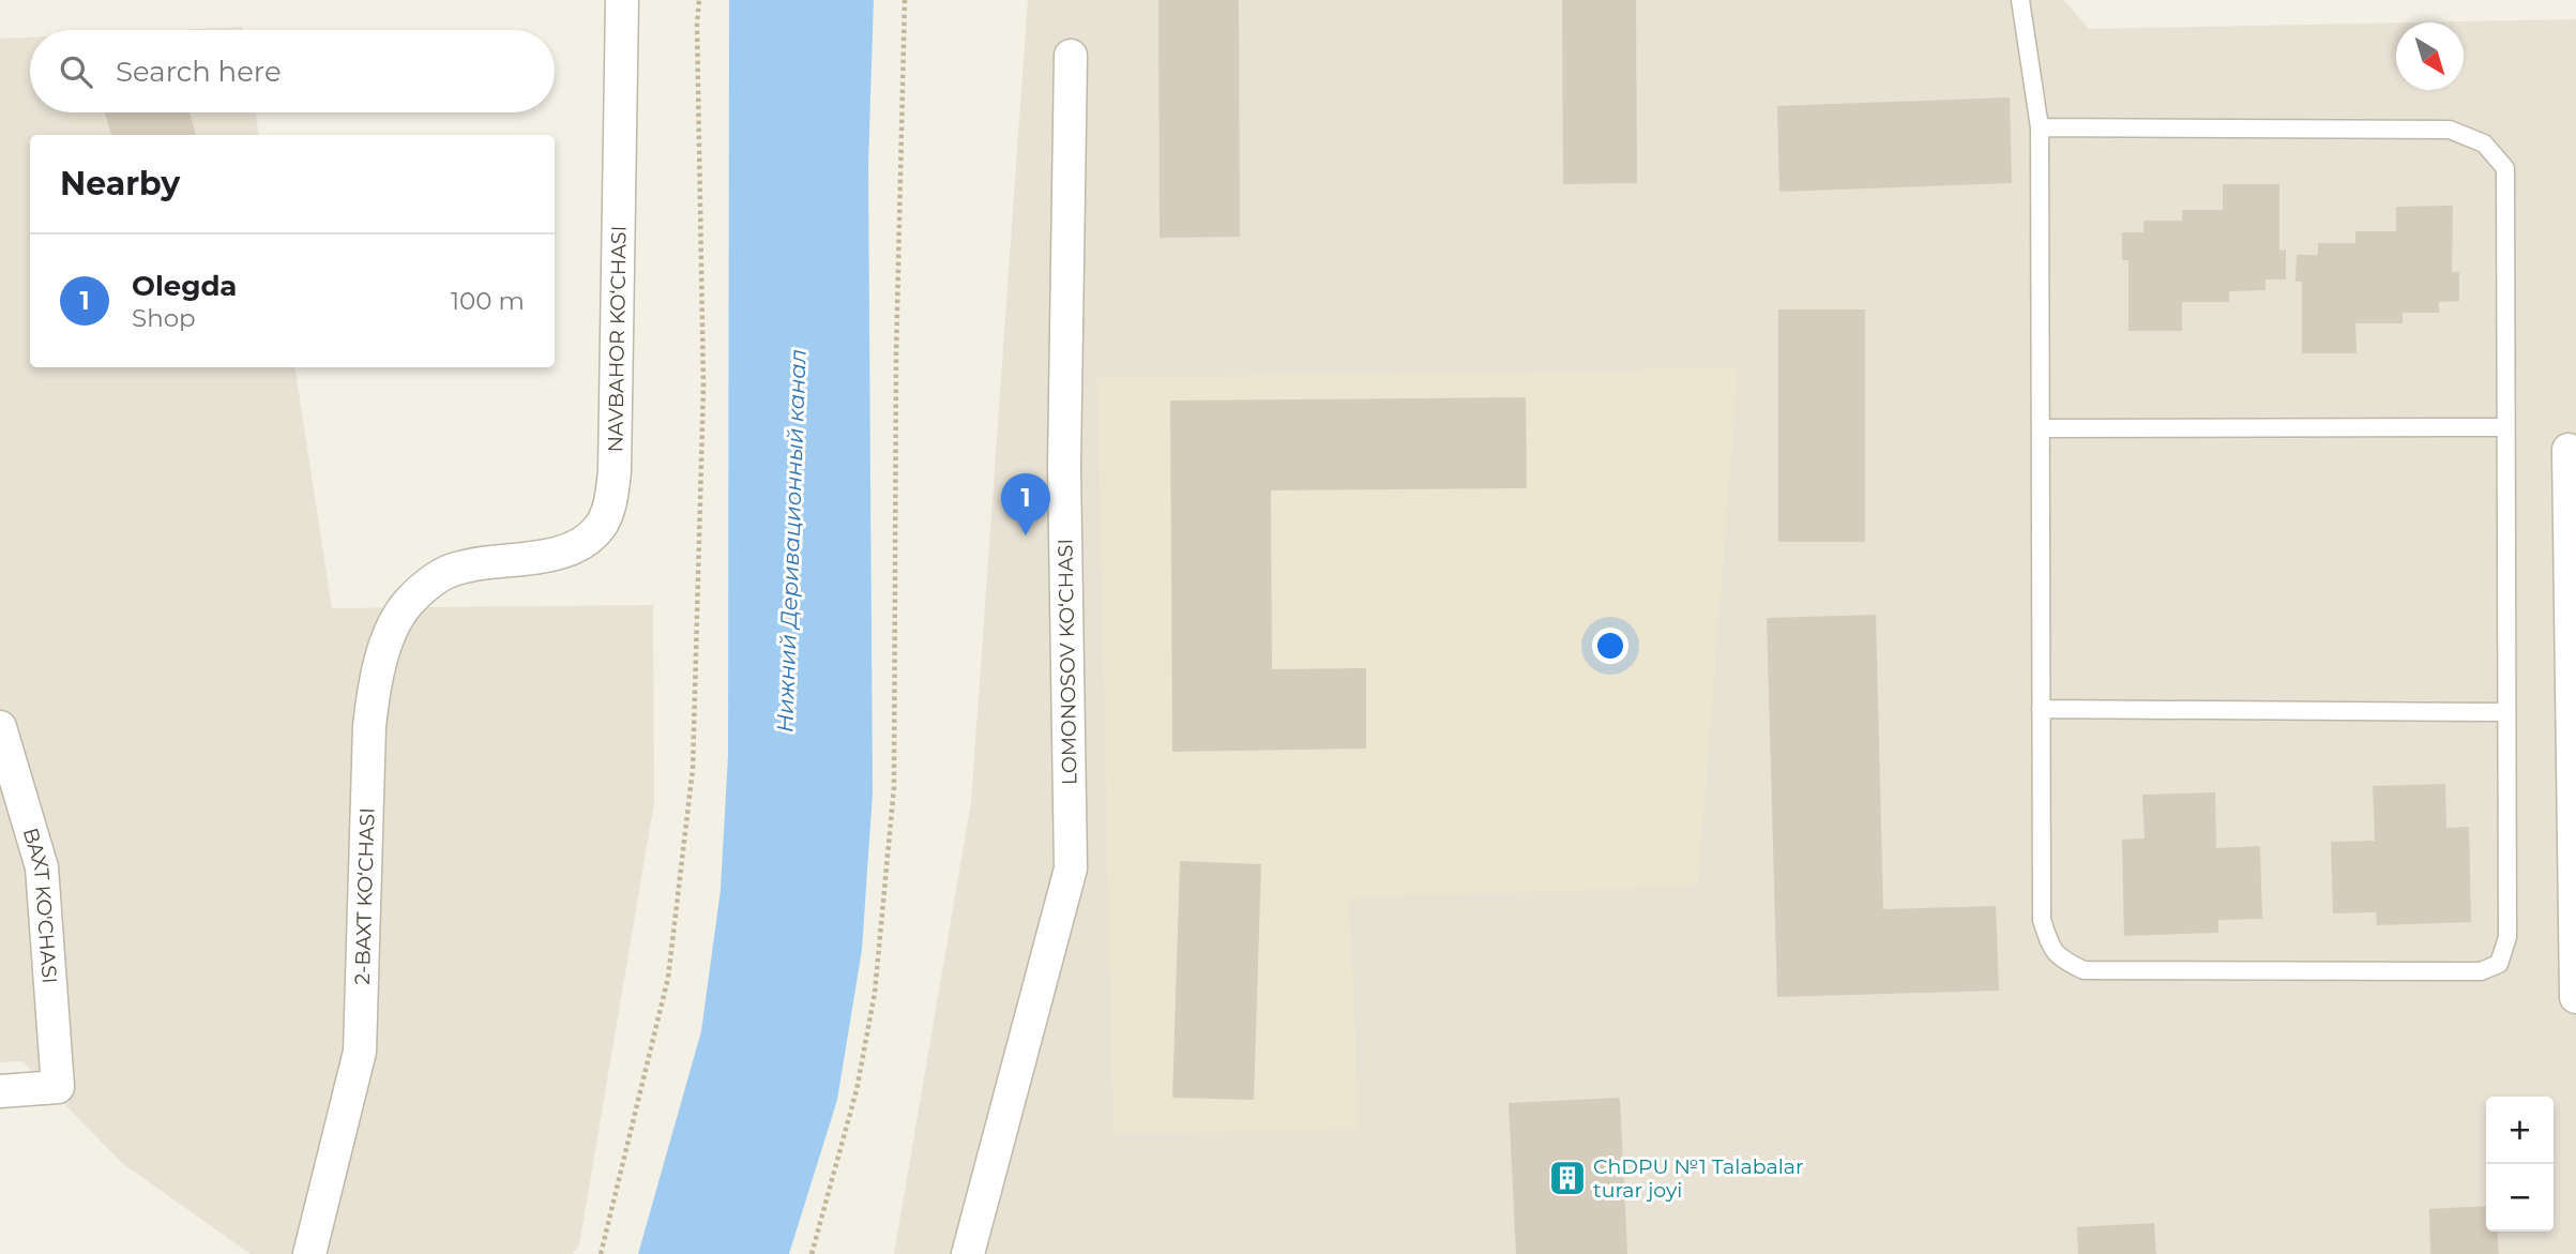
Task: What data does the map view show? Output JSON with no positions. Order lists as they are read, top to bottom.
{
  "streets": {
    "street": [
      "NAVBAHOR KO‘CHASI",
      "LOMONOSOV KO‘CHASI",
      "2-BAXT KO‘CHASI",
      "BAXT KO'CHASI"
    ]
  },
  "crossings": [
    ["NAVBAHOR KO‘CHASI", "2-BAXT KO‘CHASI"]
  ],
  "water": ["Нижний Деривационный канал"],
  "places": {
    "building": ["ChDPU №1 Talabalar turar joyi"]
  },
  "north": "bottom right",
  "page": {
    "search": "Search here",
    "heading": "Nearby",
    "list": [
      {
        "mark": "1",
        "name": "Olegda",
        "note": "Shop",
        "value": "100 m"
      }
    ],
    "pins": "1",
    "map_buttons": ["+", "−"]
  }
}
